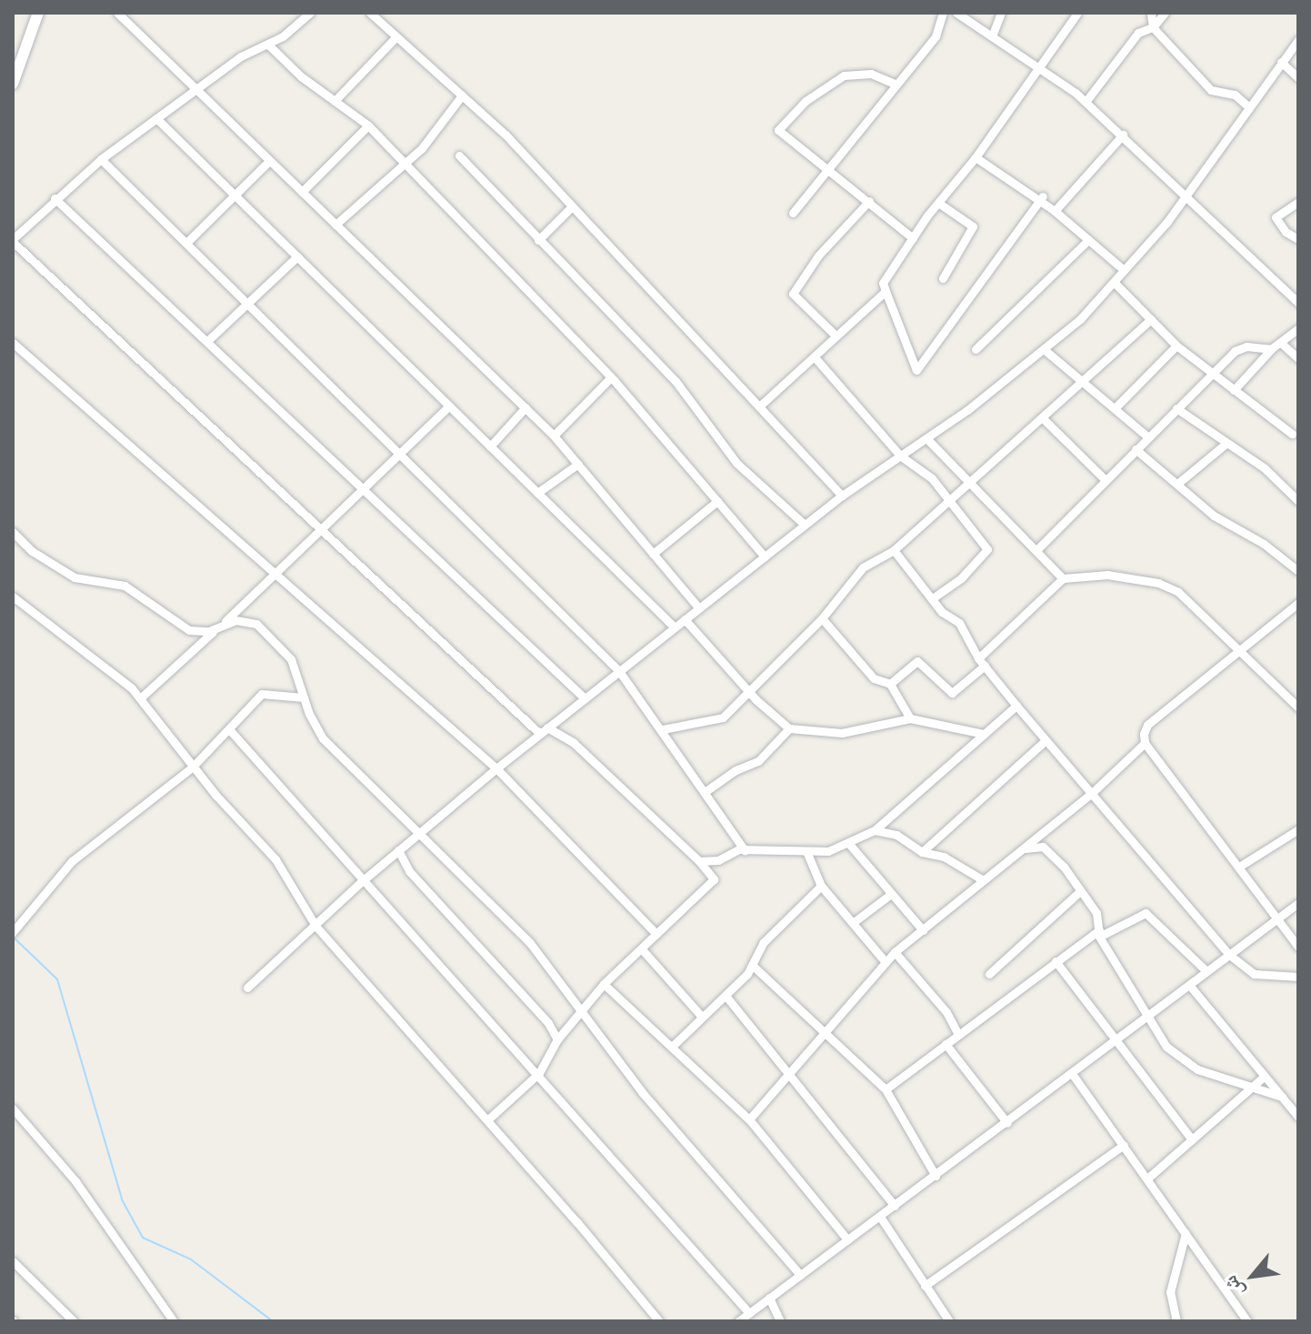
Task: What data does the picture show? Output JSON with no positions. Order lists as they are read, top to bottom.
{
  "north": "bottom left"
}
